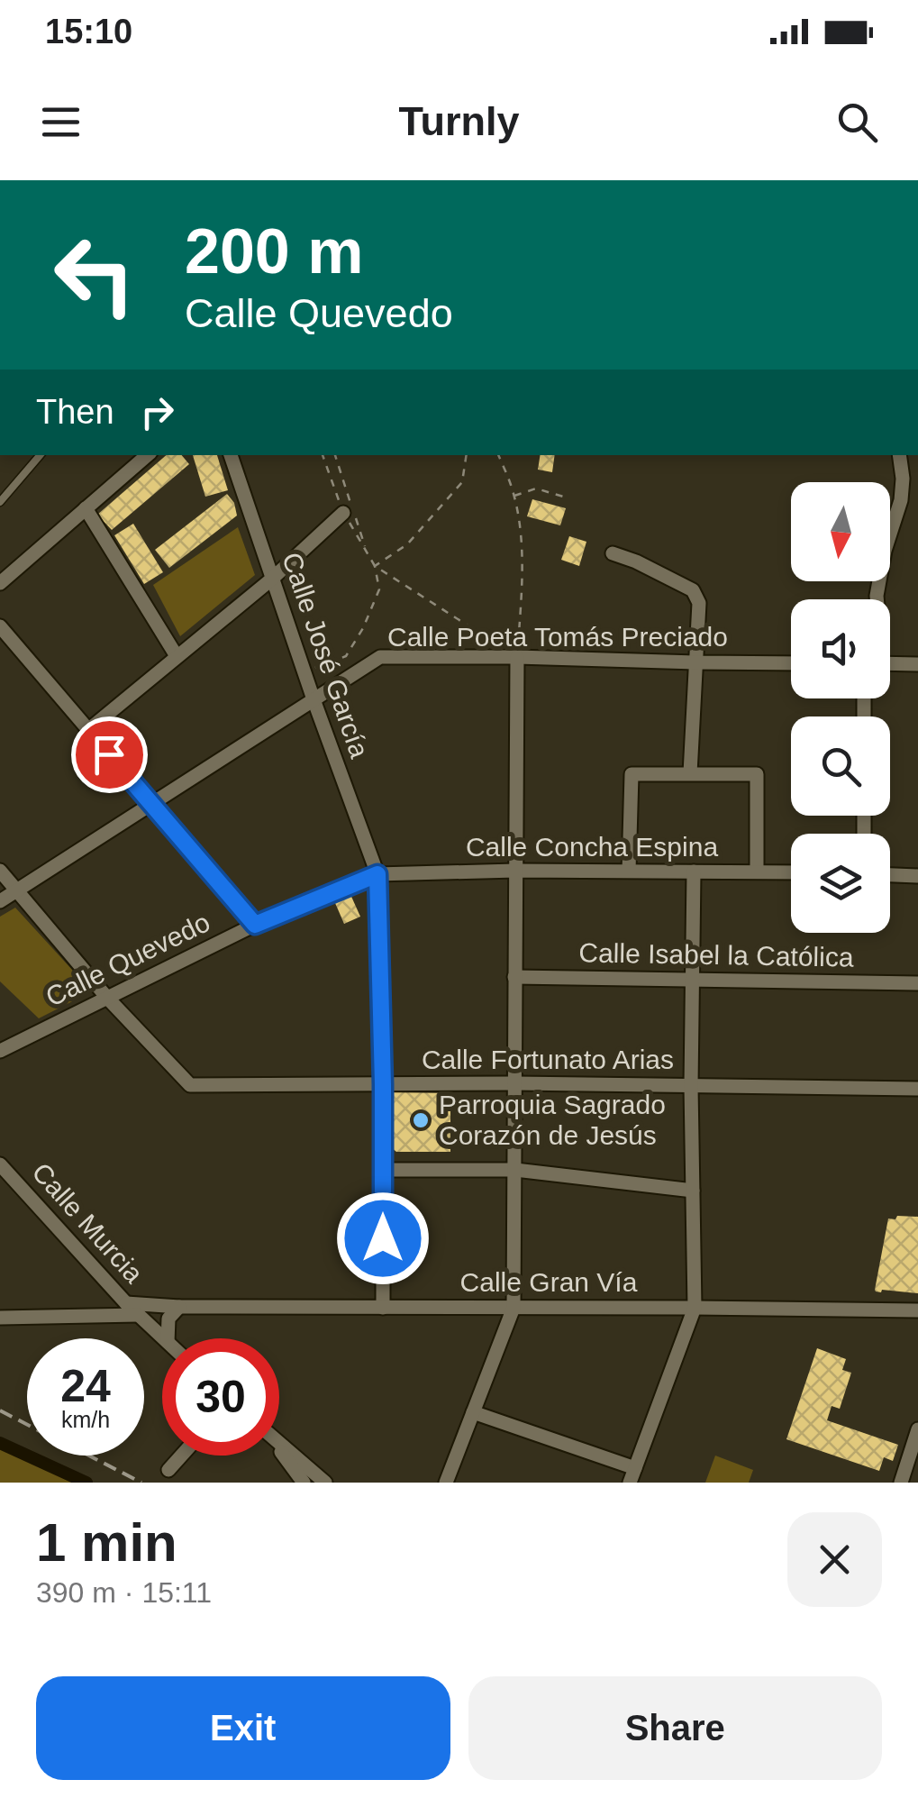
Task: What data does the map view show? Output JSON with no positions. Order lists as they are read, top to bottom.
{
  "streets": {
    "street": [
      "Calle Poeta Tomás Preciado",
      "Calle José García",
      "Calle Concha Espina",
      "Calle Isabel la Católica",
      "Calle Quevedo",
      "Calle Fortunato Arias",
      "Calle Murcia",
      "Calle Gran Vía"
    ]
  },
  "crossings": [
    ["Calle Poeta Tomás Preciado", "Calle José García"],
    ["Calle Poeta Tomás Preciado", "Calle Fortunato Arias"],
    ["Calle José García", "Calle Concha Espina"],
    ["Calle José García", "Calle Quevedo"],
    ["Calle José García", "Calle Fortunato Arias"],
    ["Calle José García", "Calle Gran Vía"],
    ["Calle Concha Espina", "Calle Quevedo"],
    ["Calle Quevedo", "Calle Fortunato Arias"],
    ["Calle Murcia", "Calle Gran Vía"]
  ],
  "places": ["Parroquia Sagrado Corazón de Jesús"],
  "north": "bottom",
  "page": {
    "status": "15:10",
    "header": "Turnly",
    "turn": ["200 m", "Calle Quevedo"],
    "then": "Then",
    "speed": "24 km/h",
    "limit": "30",
    "heading": ["1 min", "390 m · 15:11"],
    "buttons": ["Exit", "Share"]
  }
}
